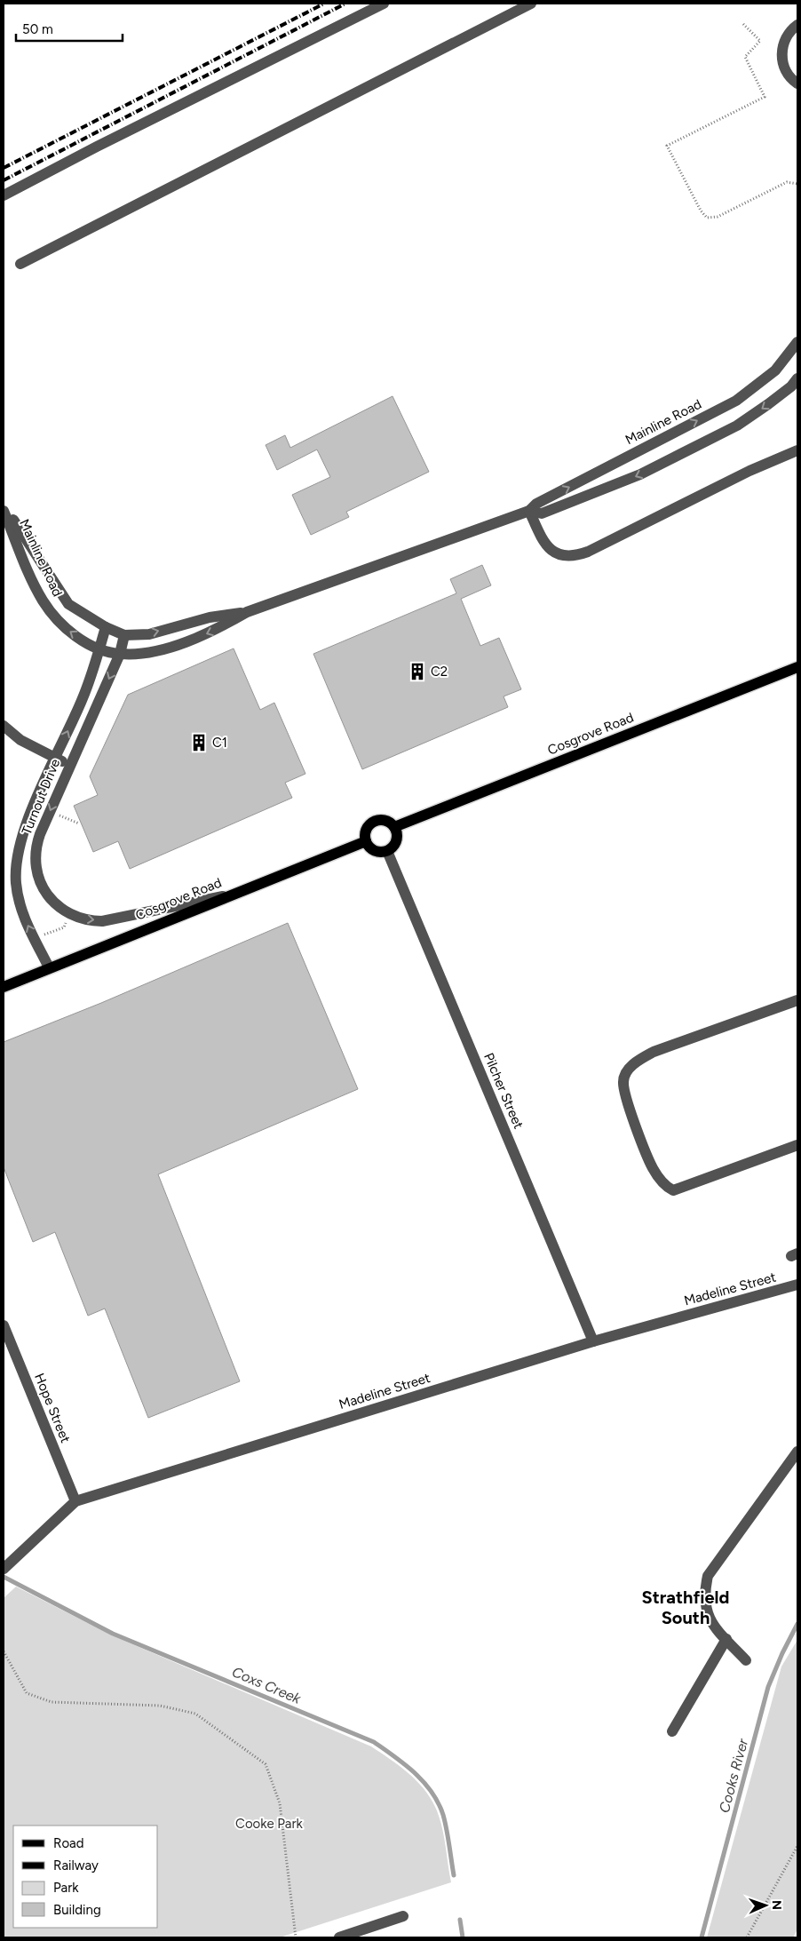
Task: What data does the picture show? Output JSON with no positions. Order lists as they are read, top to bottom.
{
  "streets": {
    "main road": ["Cosgrove Road"],
    "street": [
      "Mainline Road",
      "Turnout Drive",
      "Pilcher Street",
      "Madeline Street",
      "Hope Street"
    ]
  },
  "crossings": [
    ["Mainline Road", "Turnout Drive"],
    ["Cosgrove Road", "Turnout Drive"],
    ["Cosgrove Road", "Pilcher Street"],
    ["Pilcher Street", "Madeline Street"],
    ["Madeline Street", "Hope Street"]
  ],
  "districts": ["Strathfield South"],
  "water": ["Coxs Creek", "Cooks River"],
  "parks": ["Cooke Park"],
  "places": {
    "building": ["C2", "C1"]
  },
  "legend": [
    "Road",
    "Railway",
    "Park",
    "Building"
  ],
  "scale_bar": "50 m",
  "north": "right"
}
